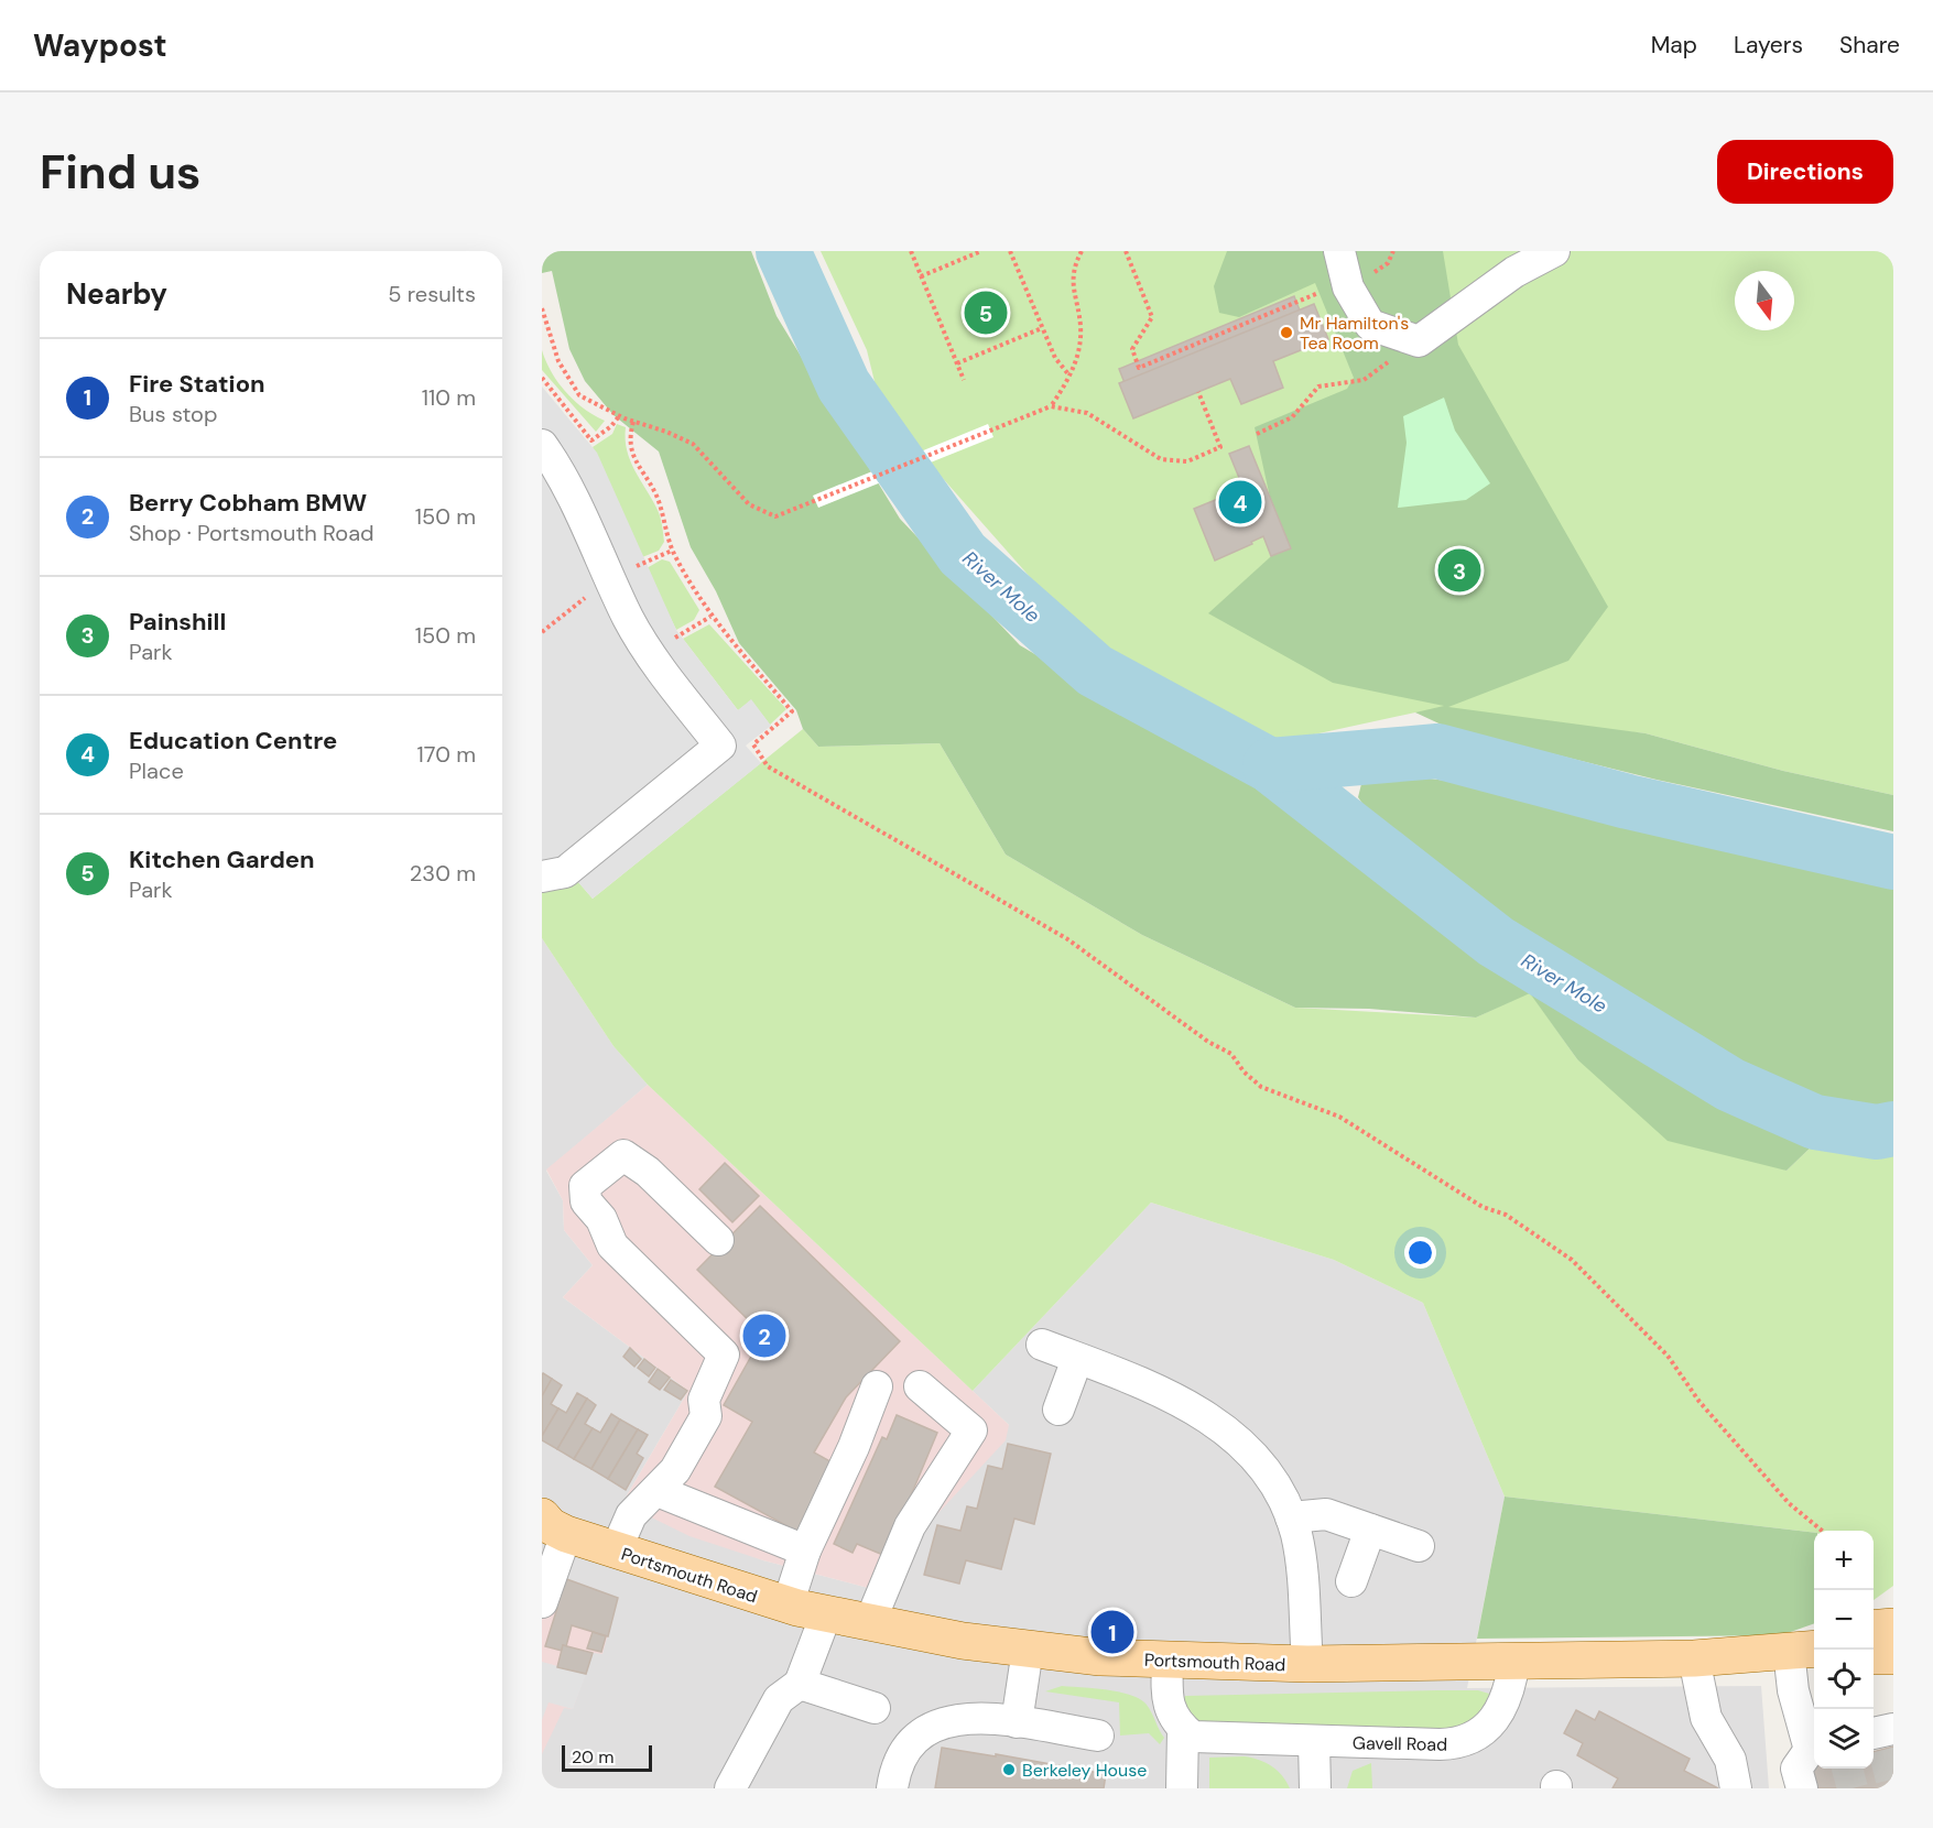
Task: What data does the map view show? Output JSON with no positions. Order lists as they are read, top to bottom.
{
  "streets": {
    "main road": ["Portsmouth Road"],
    "street": ["Gavell Road"]
  },
  "crossings": [
    ["Portsmouth Road", "Gavell Road"]
  ],
  "water": ["River Mole"],
  "places": ["Mr Hamilton's Tea Room", "Berkeley House"],
  "scale_bar": "20 m",
  "north": "bottom",
  "page": {
    "header": "Waypost",
    "nav": ["Map", "Layers", "Share"],
    "buttons": "Directions",
    "title": "Find us",
    "heading": ["Nearby", "5 results"],
    "pins": [
      "5",
      "4",
      "3",
      "2",
      "1"
    ],
    "list": [
      {
        "mark": "1",
        "name": "Fire Station",
        "note": "Bus stop",
        "value": "110 m"
      },
      {
        "mark": "2",
        "name": "Berry Cobham BMW",
        "note": "Shop · Portsmouth Road",
        "value": "150 m"
      },
      {
        "mark": "3",
        "name": "Painshill",
        "note": "Park",
        "value": "150 m"
      },
      {
        "mark": "4",
        "name": "Education Centre",
        "note": "Place",
        "value": "170 m"
      },
      {
        "mark": "5",
        "name": "Kitchen Garden",
        "note": "Park",
        "value": "230 m"
      }
    ],
    "map_buttons": ["+", "−"],
    "scale": "20 m"
  }
}
